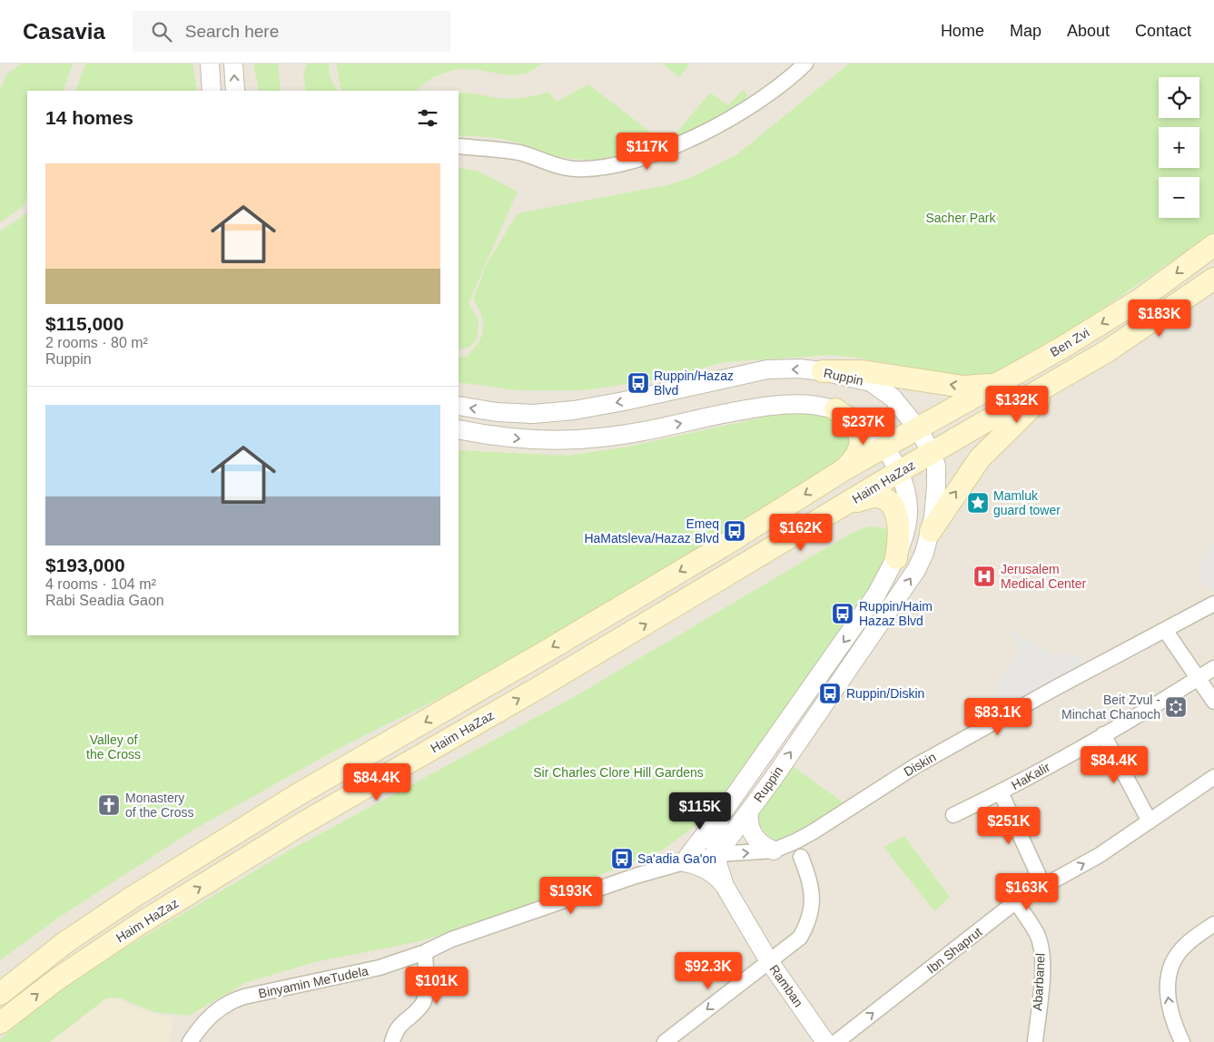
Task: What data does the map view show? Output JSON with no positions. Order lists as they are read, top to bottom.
{
  "streets": {
    "main road": ["Ben Zvi", "Haim HaZaz"],
    "street": [
      "Ruppin",
      "Diskin",
      "HaKalir",
      "Ibn Shaprut",
      "Binyamin MeTudela",
      "Abarbanel",
      "Ramban"
    ]
  },
  "crossings": [
    ["Ben Zvi", "Ruppin"],
    ["Ben Zvi", "Haim HaZaz"],
    ["Ruppin", "Haim HaZaz"],
    ["Ruppin", "Diskin"],
    ["Ruppin", "Ramban"],
    ["Diskin", "Binyamin MeTudela"],
    ["Diskin", "Ramban"],
    ["Ibn Shaprut", "Abarbanel"]
  ],
  "one_way": ["Ibn Shaprut"],
  "parks": ["Sacher Park", "Valley of the Cross", "Sir Charles Clore Hill Gardens"],
  "places": {
    "bus stop": [
      "Ruppin/Hazaz Blvd",
      "Emeq HaMatsleva/Hazaz Blvd",
      "Ruppin/Haim Hazaz Blvd",
      "Ruppin/Diskin",
      "Sa'adia Ga'on"
    ],
    "place": ["Mamluk guard tower"],
    "hospital": ["Jerusalem Medical Center"],
    "synagogue": ["Beit Zvul - Minchat Chanoch"],
    "church": ["Monastery of the Cross"]
  },
  "page": {
    "header": "Casavia",
    "search": "Search here",
    "nav": [
      "Home",
      "Map",
      "About",
      "Contact"
    ],
    "map_buttons": ["+", "−"],
    "heading": "14 homes",
    "price": [
      "$117K",
      "$183K",
      "$132K",
      "$237K",
      "$162K",
      "$83.1K",
      "$84.4K",
      "$84.4K",
      "$115K",
      "$251K",
      "$163K",
      "$193K",
      "$92.3K",
      "$101K"
    ],
    "list": [
      {
        "name": "$115,000",
        "note": "2 rooms · 80 m² · Ruppin"
      },
      {
        "name": "$193,000",
        "note": "4 rooms · 104 m² · Rabi Seadia Gaon"
      }
    ]
  }
}
